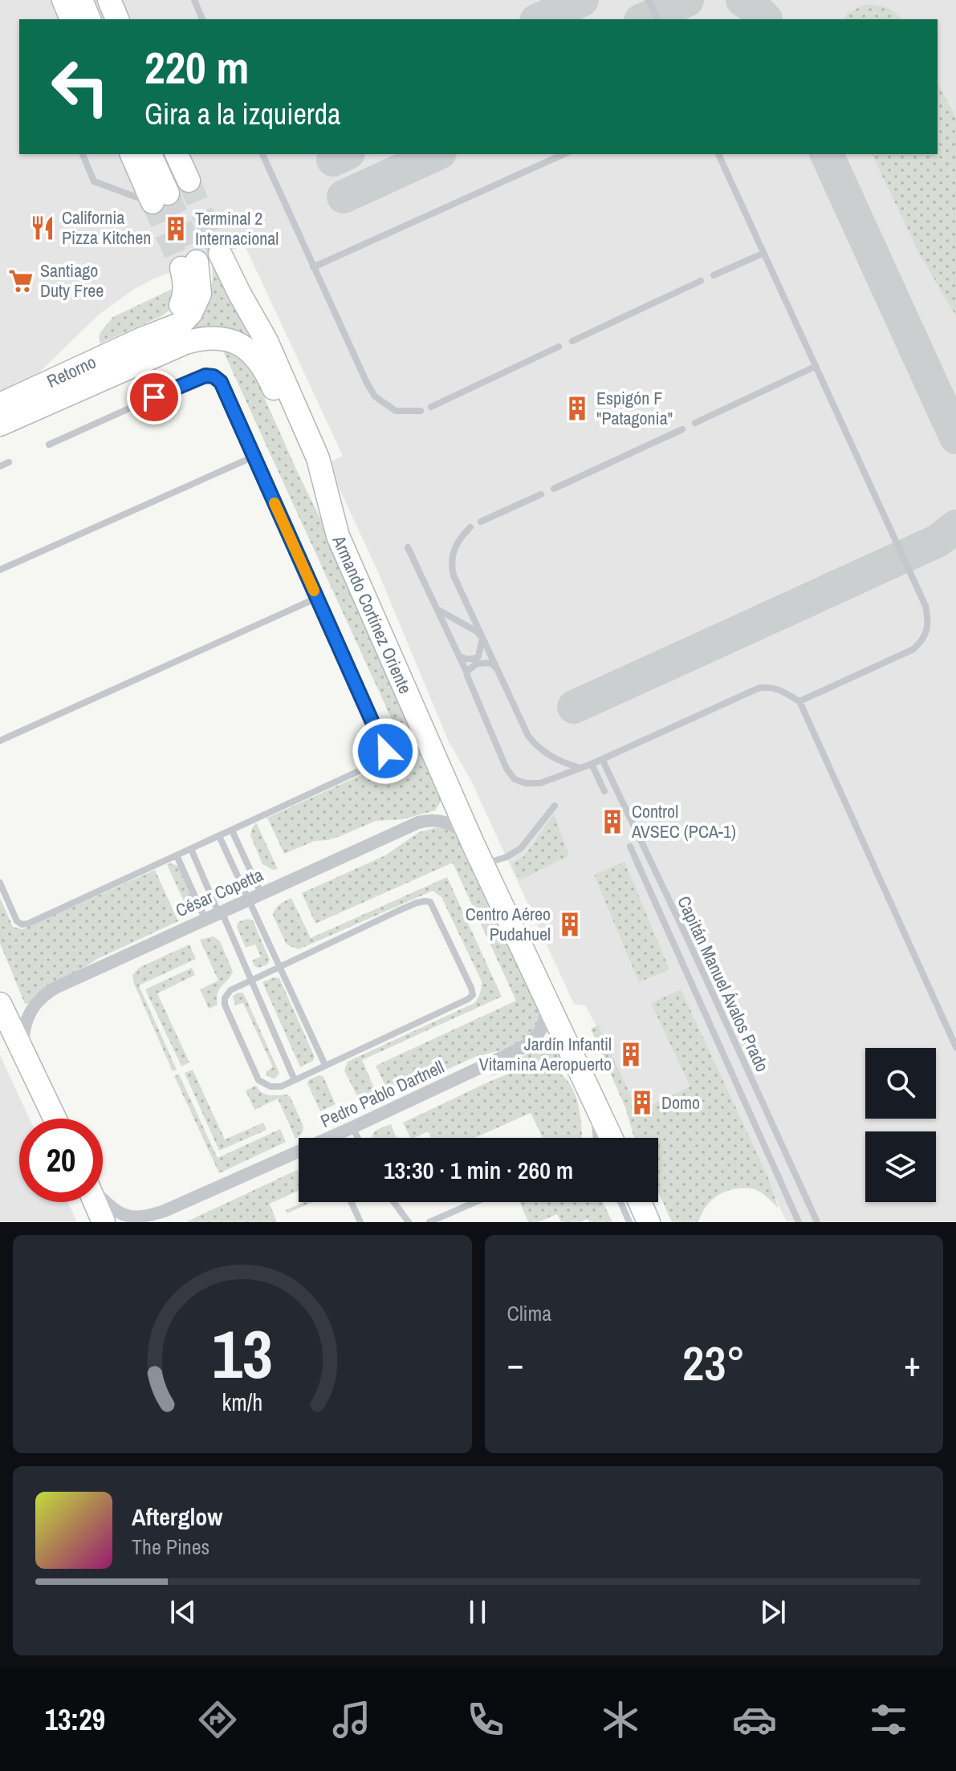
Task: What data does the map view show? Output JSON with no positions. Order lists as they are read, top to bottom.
{
  "streets": {
    "highway": ["Retorno", "Armando Cortínez Oriente"],
    "street": ["César Copetta", "Pedro Pablo Dartnell"],
    "lane": ["Capitán Manuel Ávalos Prado"]
  },
  "crossings": [
    ["Armando Cortínez Oriente", "César Copetta"],
    ["Armando Cortínez Oriente", "Pedro Pablo Dartnell"]
  ],
  "places": {
    "restaurant": ["California Pizza Kitchen"],
    "building": [
      "Terminal 2 Internacional",
      "Espigón F \"Patagonia\"",
      "Control AVSEC (PCA-1)",
      "Centro Aéreo Pudahuel",
      "Jardín Infantil Vitamina Aeropuerto",
      "Domo"
    ],
    "supermarket": ["Santiago Duty Free"]
  },
  "page": {
    "turn": ["220 m", "Gira a la izquierda"],
    "limit": "20",
    "trip": "13:30 · 1 min · 260 m",
    "tile": "Clima",
    "heat": ["−", "23°", "+"],
    "song": ["Afterglow", "The Pines"],
    "tabs": "13:29",
    "gauge": ["13", "km/h"]
  }
}
